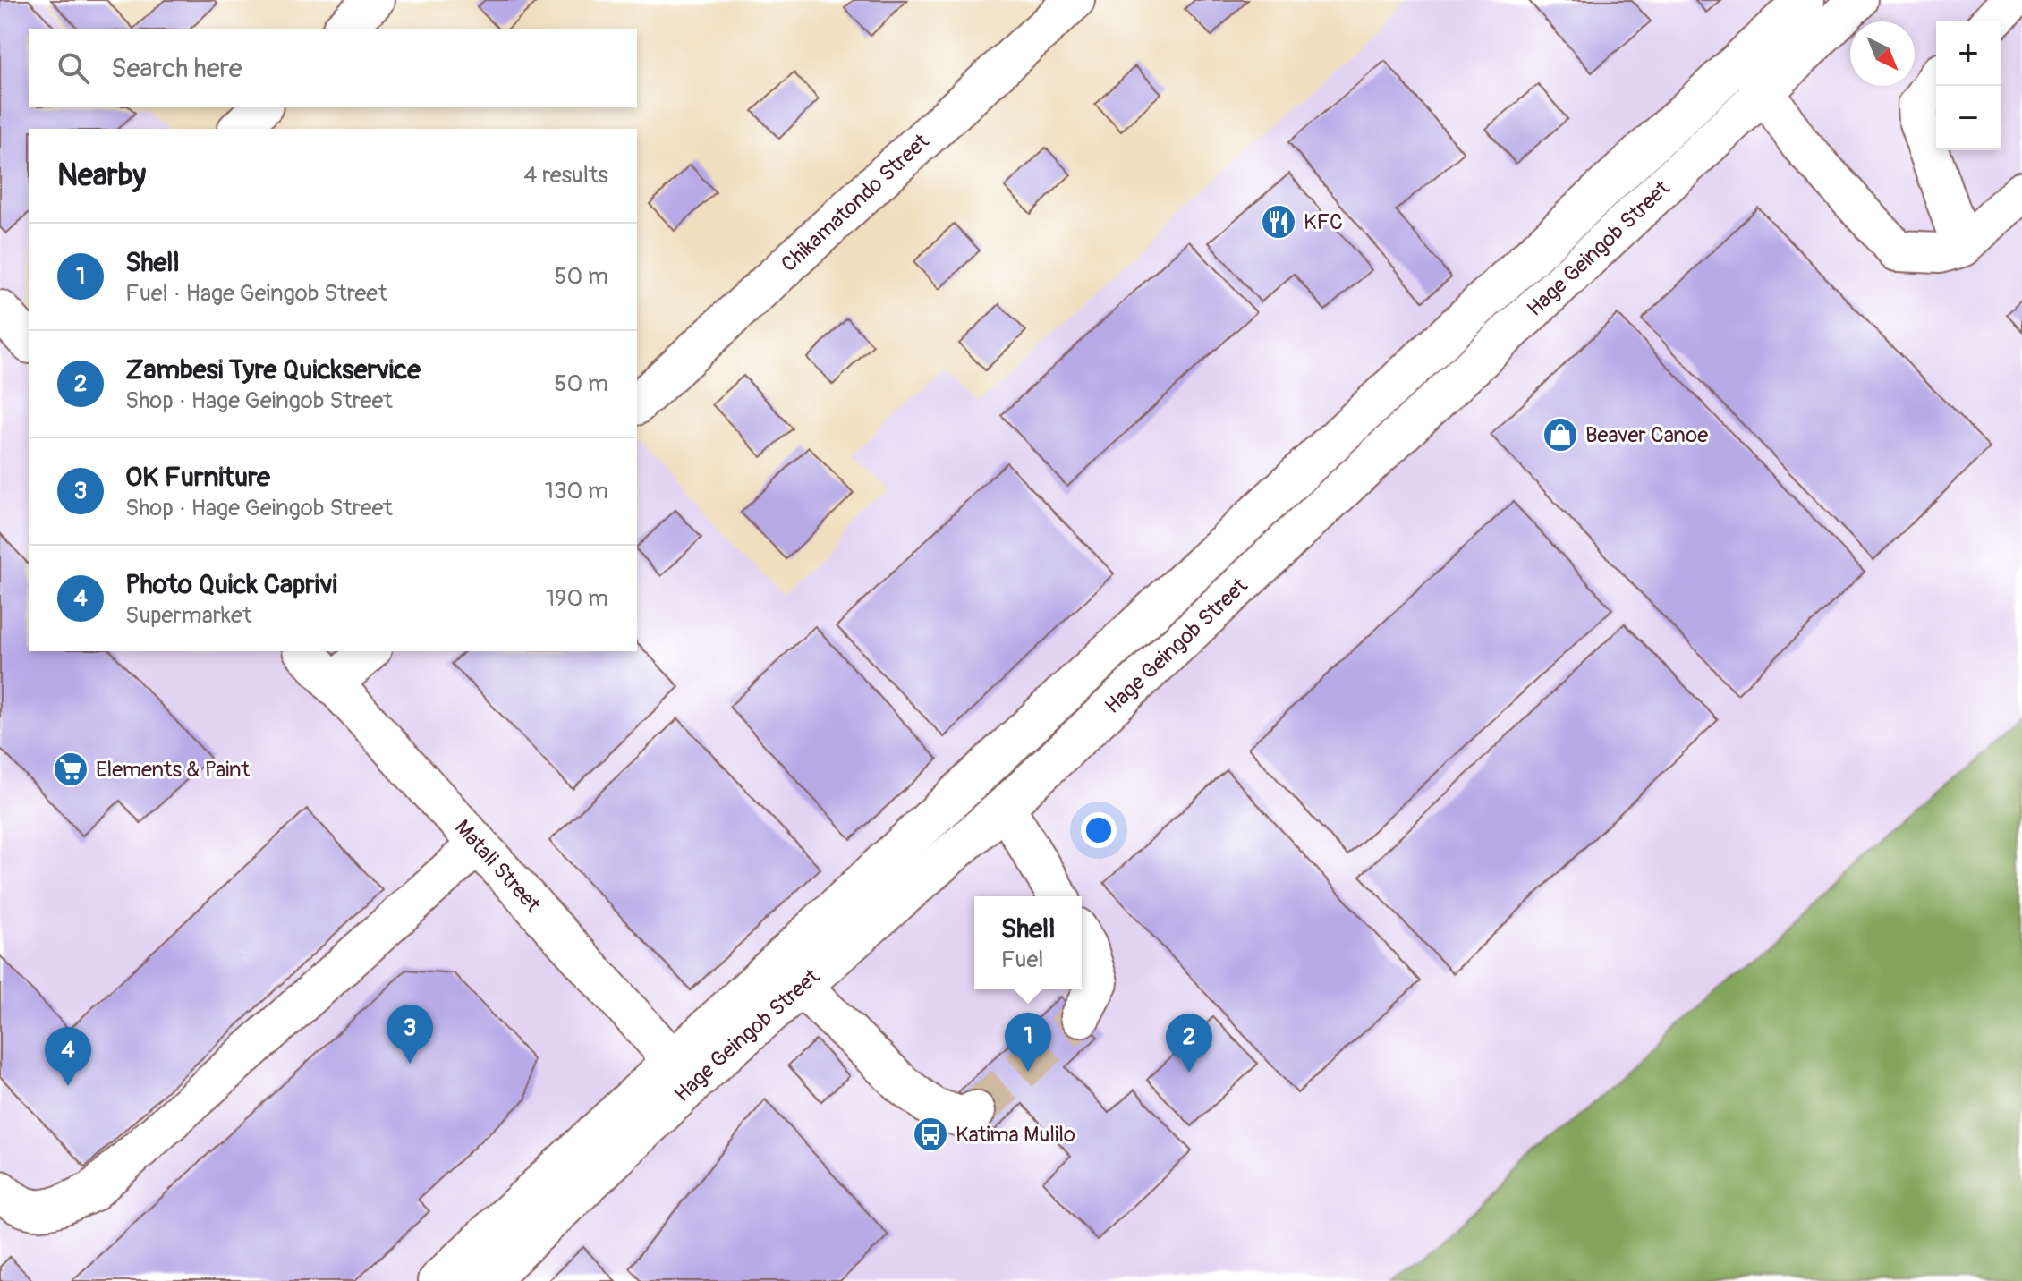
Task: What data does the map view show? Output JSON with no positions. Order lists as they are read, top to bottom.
{
  "streets": {
    "street": ["Chikamatondo Street", "Hage Geingob Street", "Matali Street"]
  },
  "crossings": [
    ["Hage Geingob Street", "Matali Street"]
  ],
  "places": {
    "restaurant": ["KFC"],
    "shop": ["Beaver Canoe"],
    "supermarket": ["Elements & Paint"],
    "bus stop": ["Katima Mulilo"]
  },
  "north": "bottom right",
  "page": {
    "map_buttons": ["+", "−"],
    "search": "Search here",
    "heading": ["Nearby", "4 results"],
    "list": [
      {
        "mark": "1",
        "name": "Shell",
        "note": "Fuel · Hage Geingob Street",
        "value": "50 m"
      },
      {
        "mark": "2",
        "name": "Zambesi Tyre Quickservice",
        "note": "Shop · Hage Geingob Street",
        "value": "50 m"
      },
      {
        "mark": "3",
        "name": "OK Furniture",
        "note": "Shop · Hage Geingob Street",
        "value": "130 m"
      },
      {
        "mark": "4",
        "name": "Photo Quick Caprivi",
        "note": "Supermarket",
        "value": "190 m"
      }
    ],
    "popup": ["Shell", "Fuel"],
    "pins": [
      "3",
      "1",
      "2",
      "4"
    ]
  }
}
